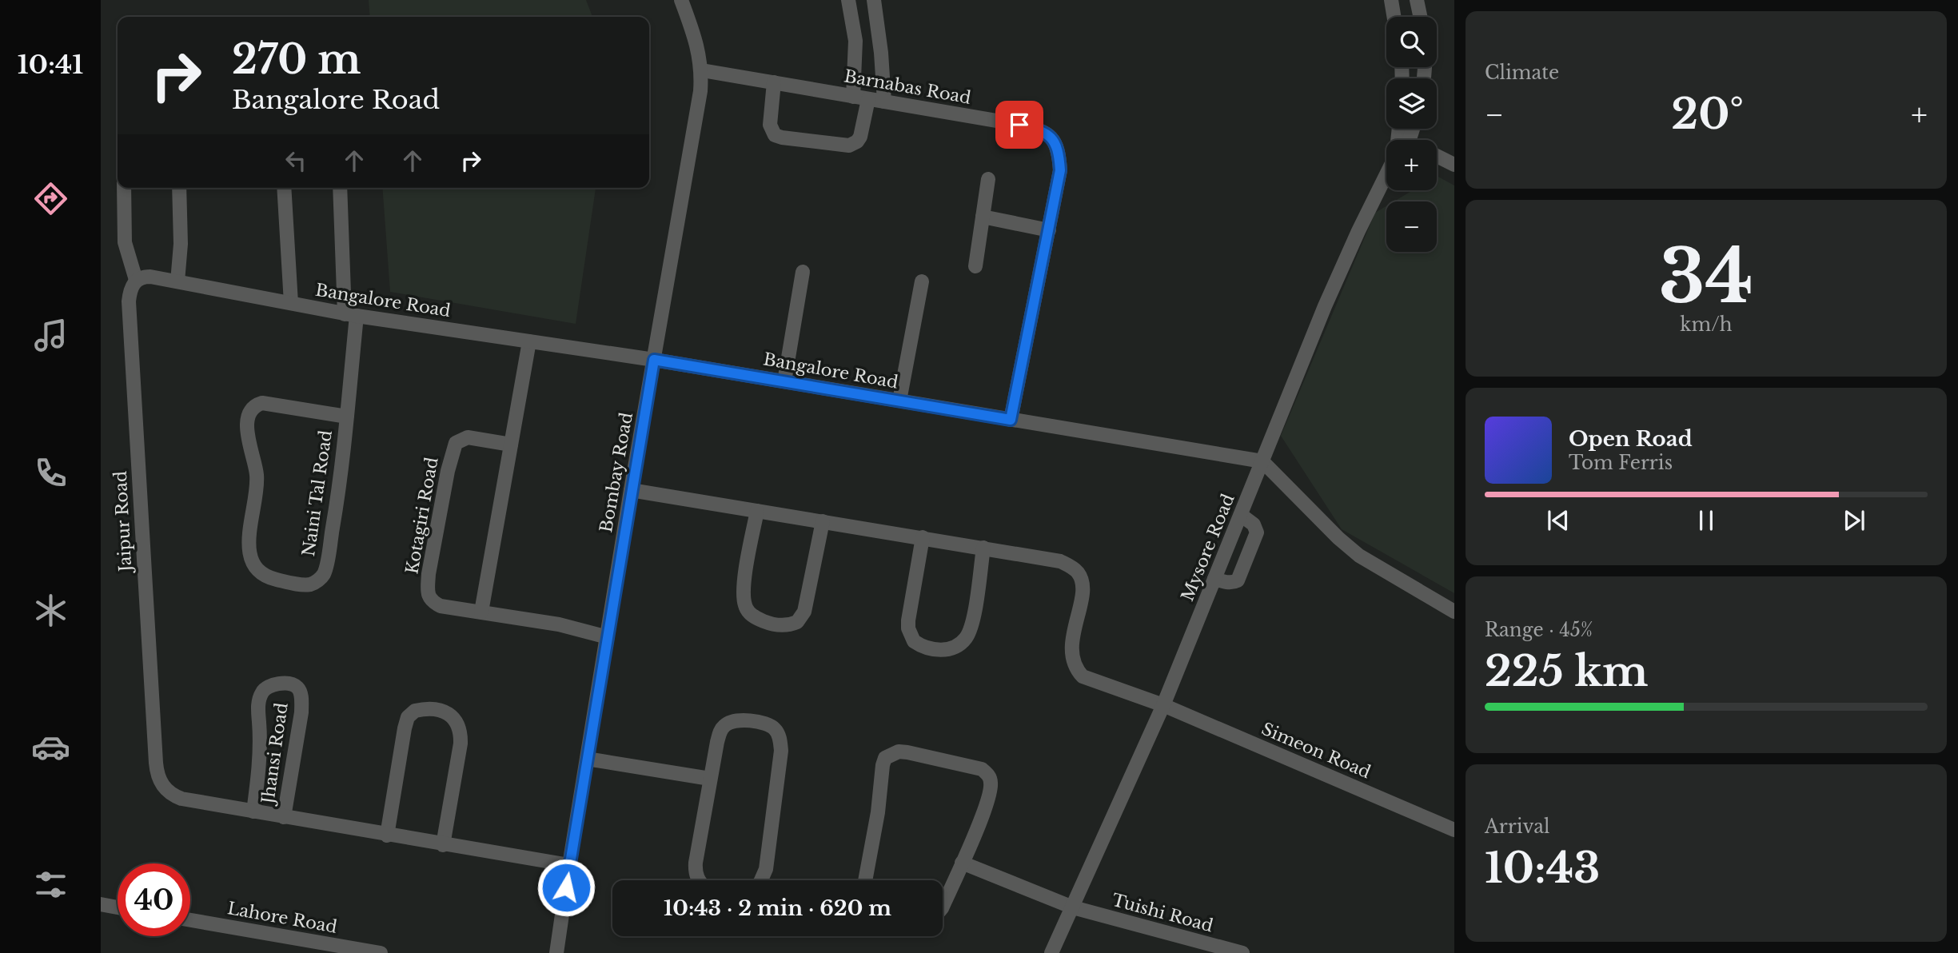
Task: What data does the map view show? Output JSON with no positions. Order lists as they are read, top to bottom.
{
  "streets": {
    "street": [
      "Barnabas Road",
      "Bangalore Road",
      "Bombay Road",
      "Naini Tal Road",
      "Kotagiri Road",
      "Jaipur Road",
      "Mysore Road",
      "Simeon Road",
      "Jhansi Road",
      "Tuishi Road",
      "Lahore Road"
    ]
  },
  "crossings": [
    ["Barnabas Road", "Bangalore Road"],
    ["Barnabas Road", "Bombay Road"],
    ["Bangalore Road", "Bombay Road"],
    ["Bangalore Road", "Naini Tal Road"],
    ["Bangalore Road", "Jaipur Road"],
    ["Bangalore Road", "Mysore Road"],
    ["Bombay Road", "Kotagiri Road"],
    ["Bombay Road", "Simeon Road"],
    ["Bombay Road", "Jhansi Road"],
    ["Jaipur Road", "Jhansi Road"],
    ["Mysore Road", "Simeon Road"],
    ["Mysore Road", "Tuishi Road"]
  ],
  "page": {
    "tabs": "10:41",
    "tile": [
      "Climate",
      ["34", "km/h"],
      ["Range · 45%", "225 km"],
      ["Arrival", "10:43"]
    ],
    "map_buttons": ["+", "−"],
    "turn": ["270 m", "Bangalore Road"],
    "heat": ["−", "20°", "+"],
    "song": ["Open Road", "Tom Ferris"],
    "limit": "40",
    "trip": "10:43 · 2 min · 620 m"
  }
}
